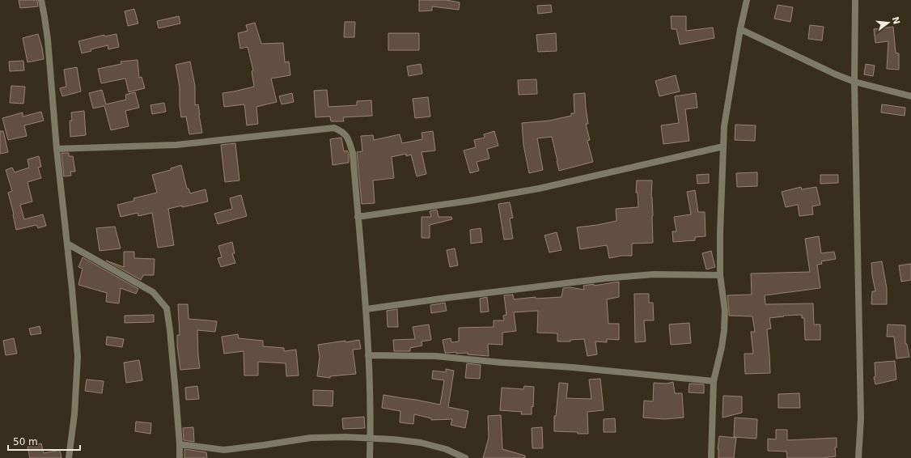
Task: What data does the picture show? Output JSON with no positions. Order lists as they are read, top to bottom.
{
  "scale_bar": "50 m",
  "north": "right"
}
